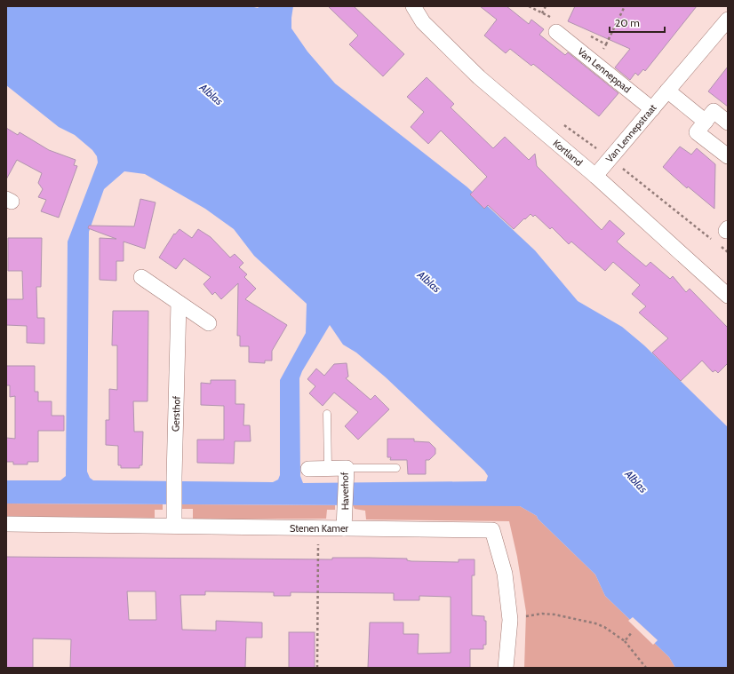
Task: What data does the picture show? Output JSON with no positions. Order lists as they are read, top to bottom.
{
  "streets": {
    "street": [
      "Van Lenneppad",
      "Van Lennepstraat",
      "Kortland",
      "Gersthof",
      "Haverhof",
      "Stenen Kamer"
    ]
  },
  "crossings": [
    ["Van Lenneppad", "Van Lennepstraat"],
    ["Van Lennepstraat", "Kortland"],
    ["Gersthof", "Stenen Kamer"],
    ["Haverhof", "Stenen Kamer"]
  ],
  "water": ["Alblas"],
  "scale_bar": "20 m"
}
